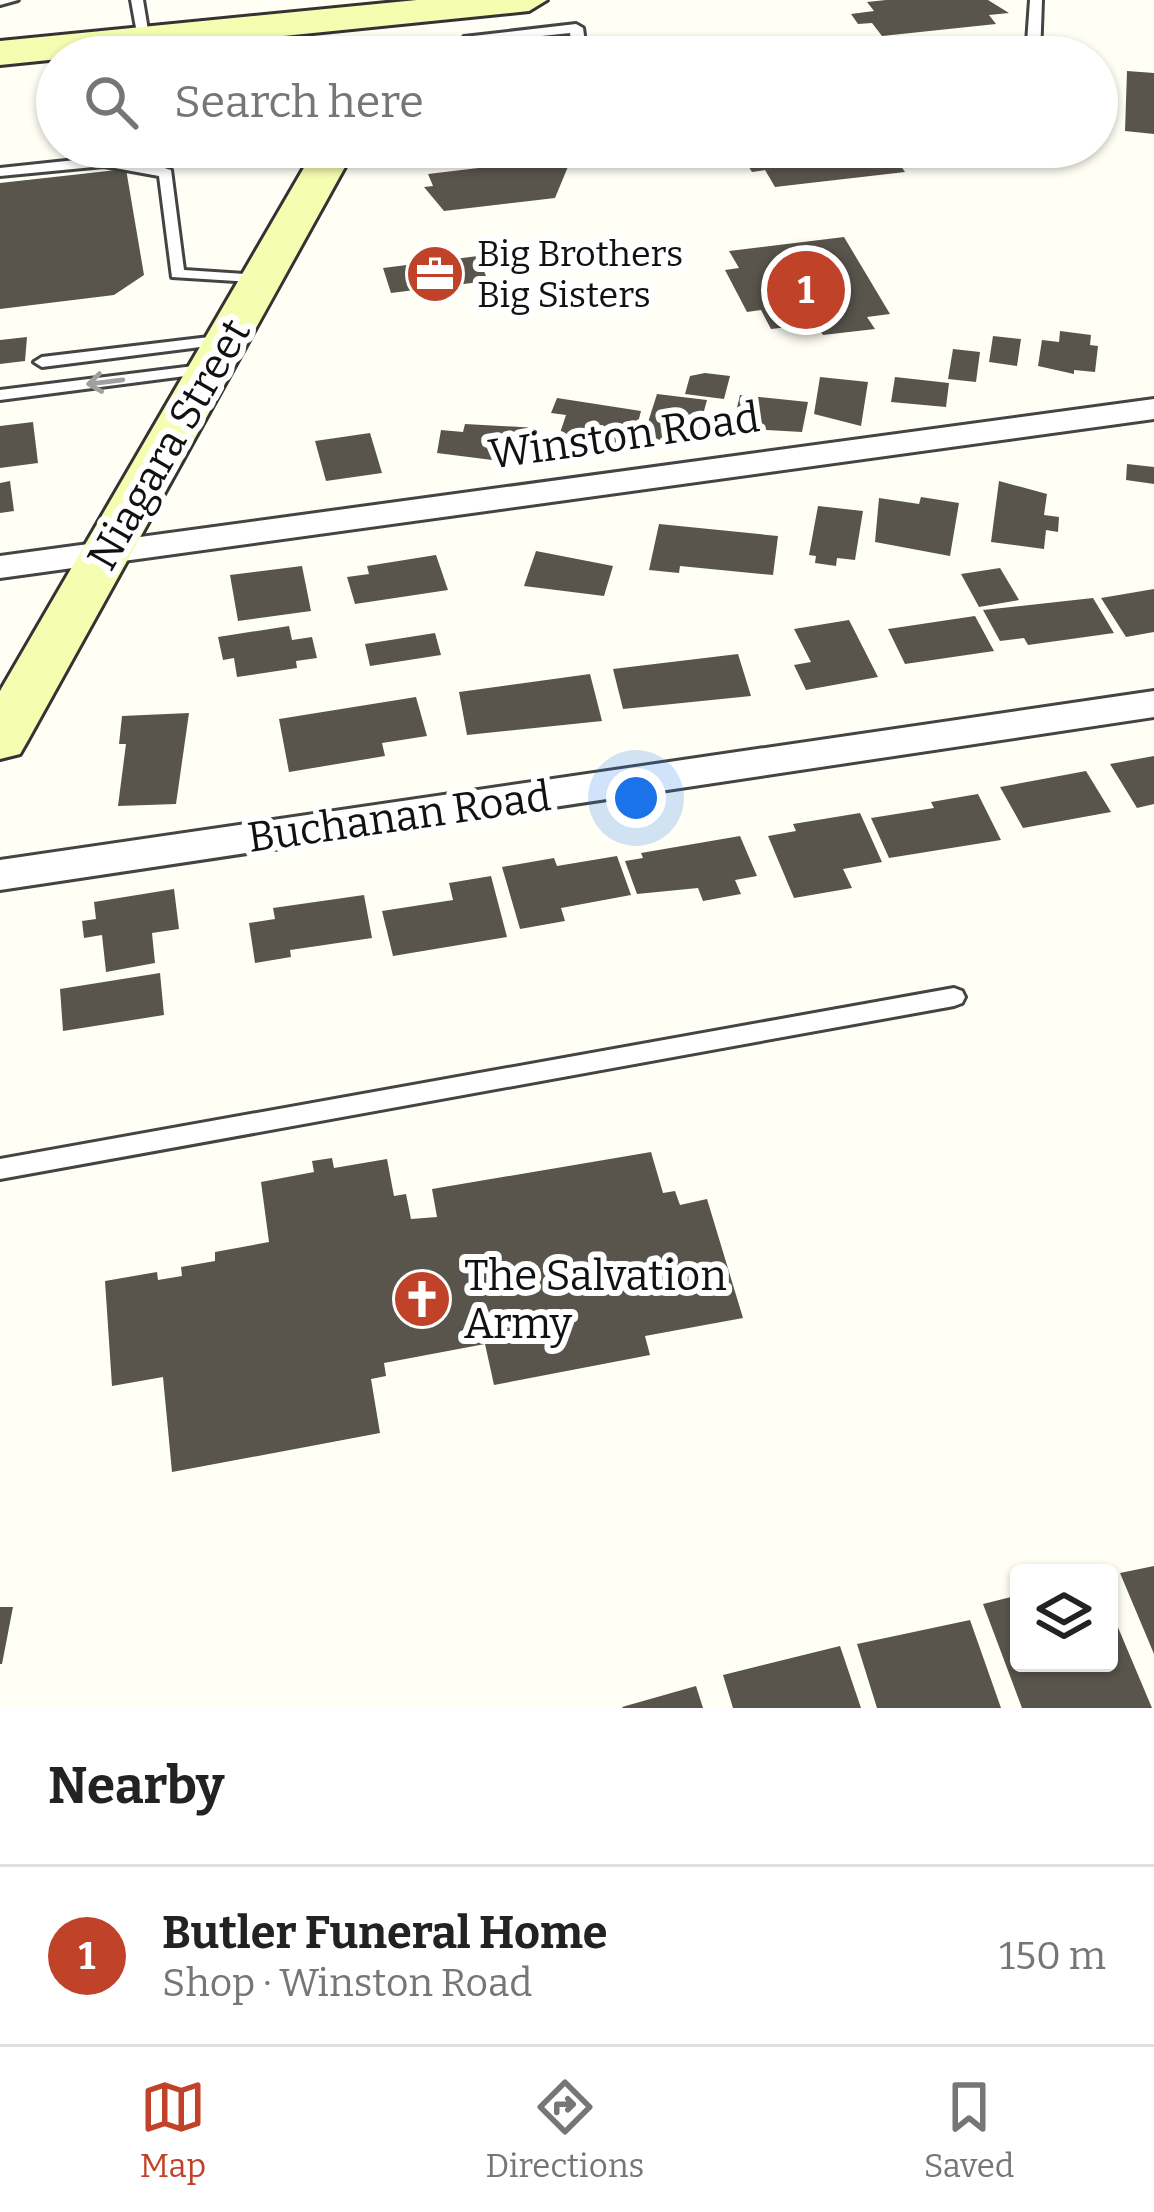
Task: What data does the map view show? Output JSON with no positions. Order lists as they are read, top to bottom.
{
  "streets": {
    "main road": ["Niagara Street"],
    "street": ["Winston Road", "Buchanan Road"]
  },
  "crossings": [
    ["Winston Road", "Niagara Street"]
  ],
  "places": {
    "office": ["Big Brothers Big Sisters"],
    "church": ["The Salvation Army"]
  },
  "page": {
    "search": "Search here",
    "pins": "1",
    "heading": "Nearby",
    "list": [
      {
        "mark": "1",
        "name": "Butler Funeral Home",
        "note": "Shop · Winston Road",
        "value": "150 m"
      }
    ],
    "nav": ["Map", "Directions", "Saved"]
  }
}
